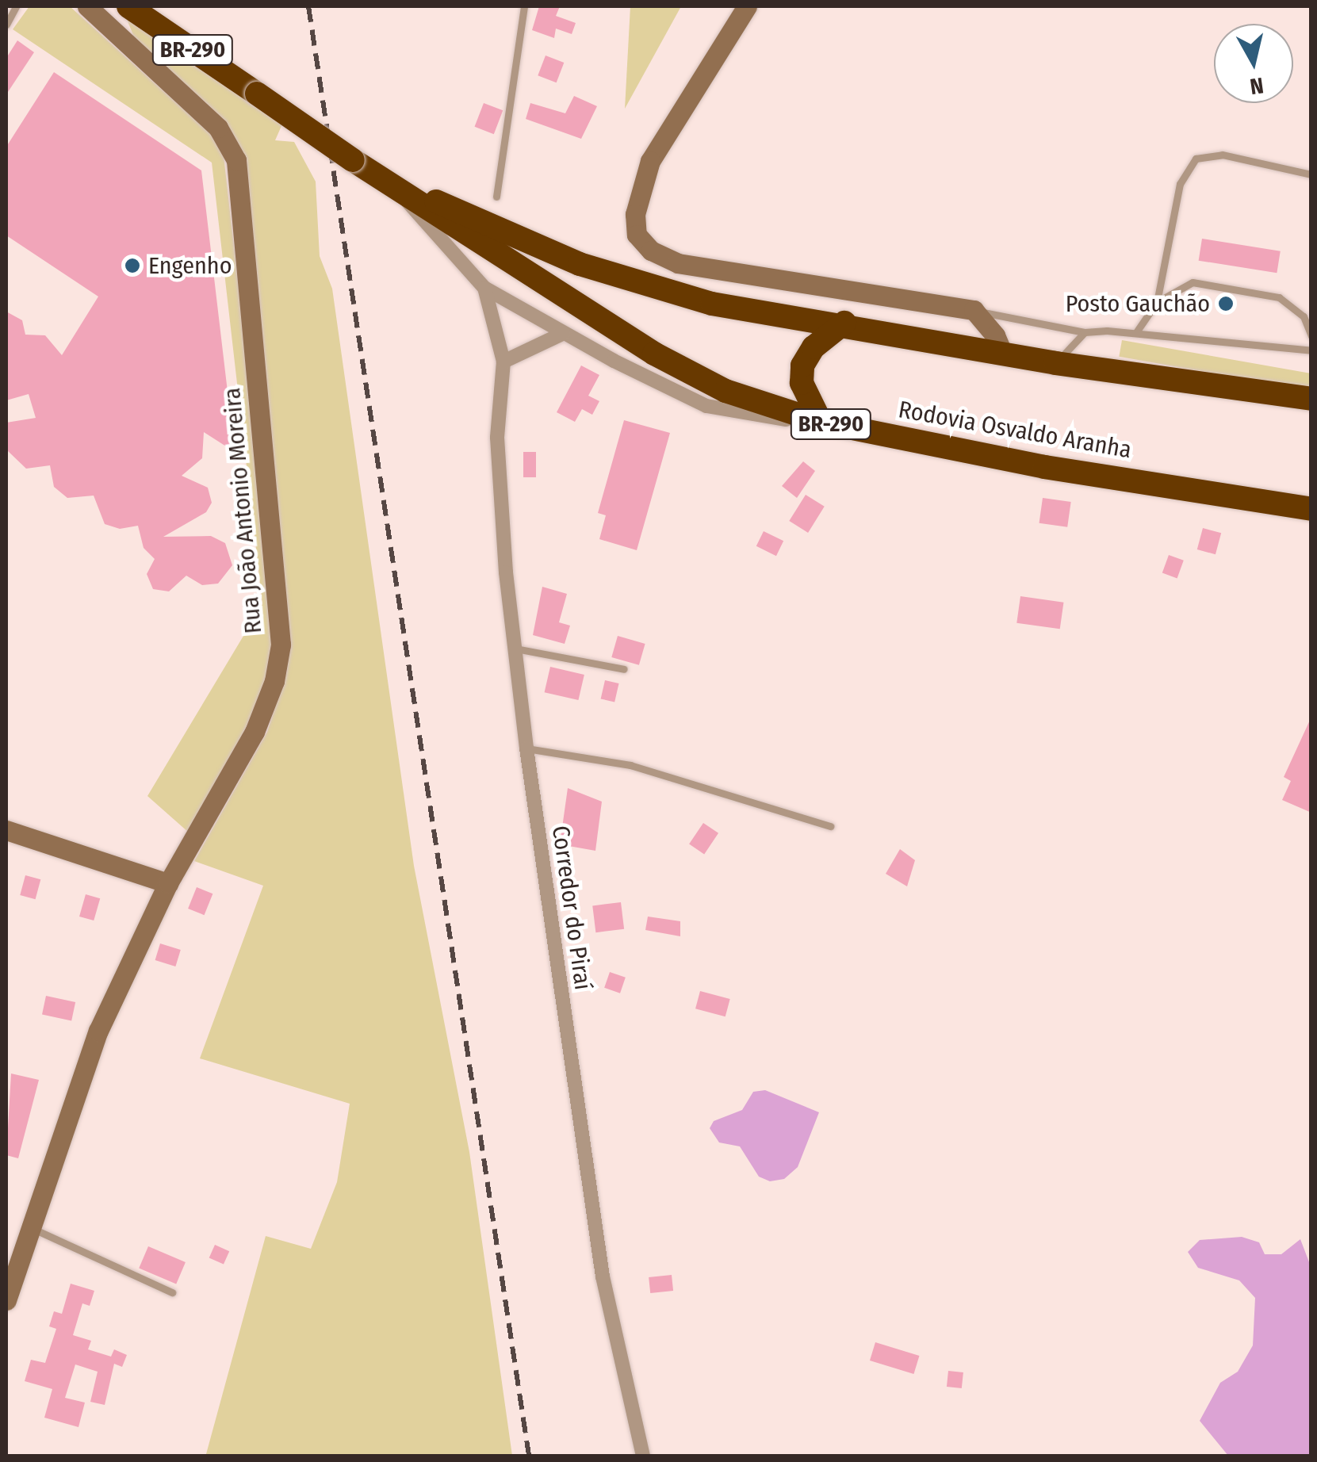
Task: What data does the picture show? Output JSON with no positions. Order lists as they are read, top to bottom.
{
  "streets": {
    "highway": ["BR-290", "Rodovia Osvaldo Aranha"],
    "main road": ["Rua João Antonio Moreira"],
    "street": ["Corredor do Piraí"]
  },
  "places": ["Engenho", "Posto Gauchão"],
  "north": "bottom"
}
